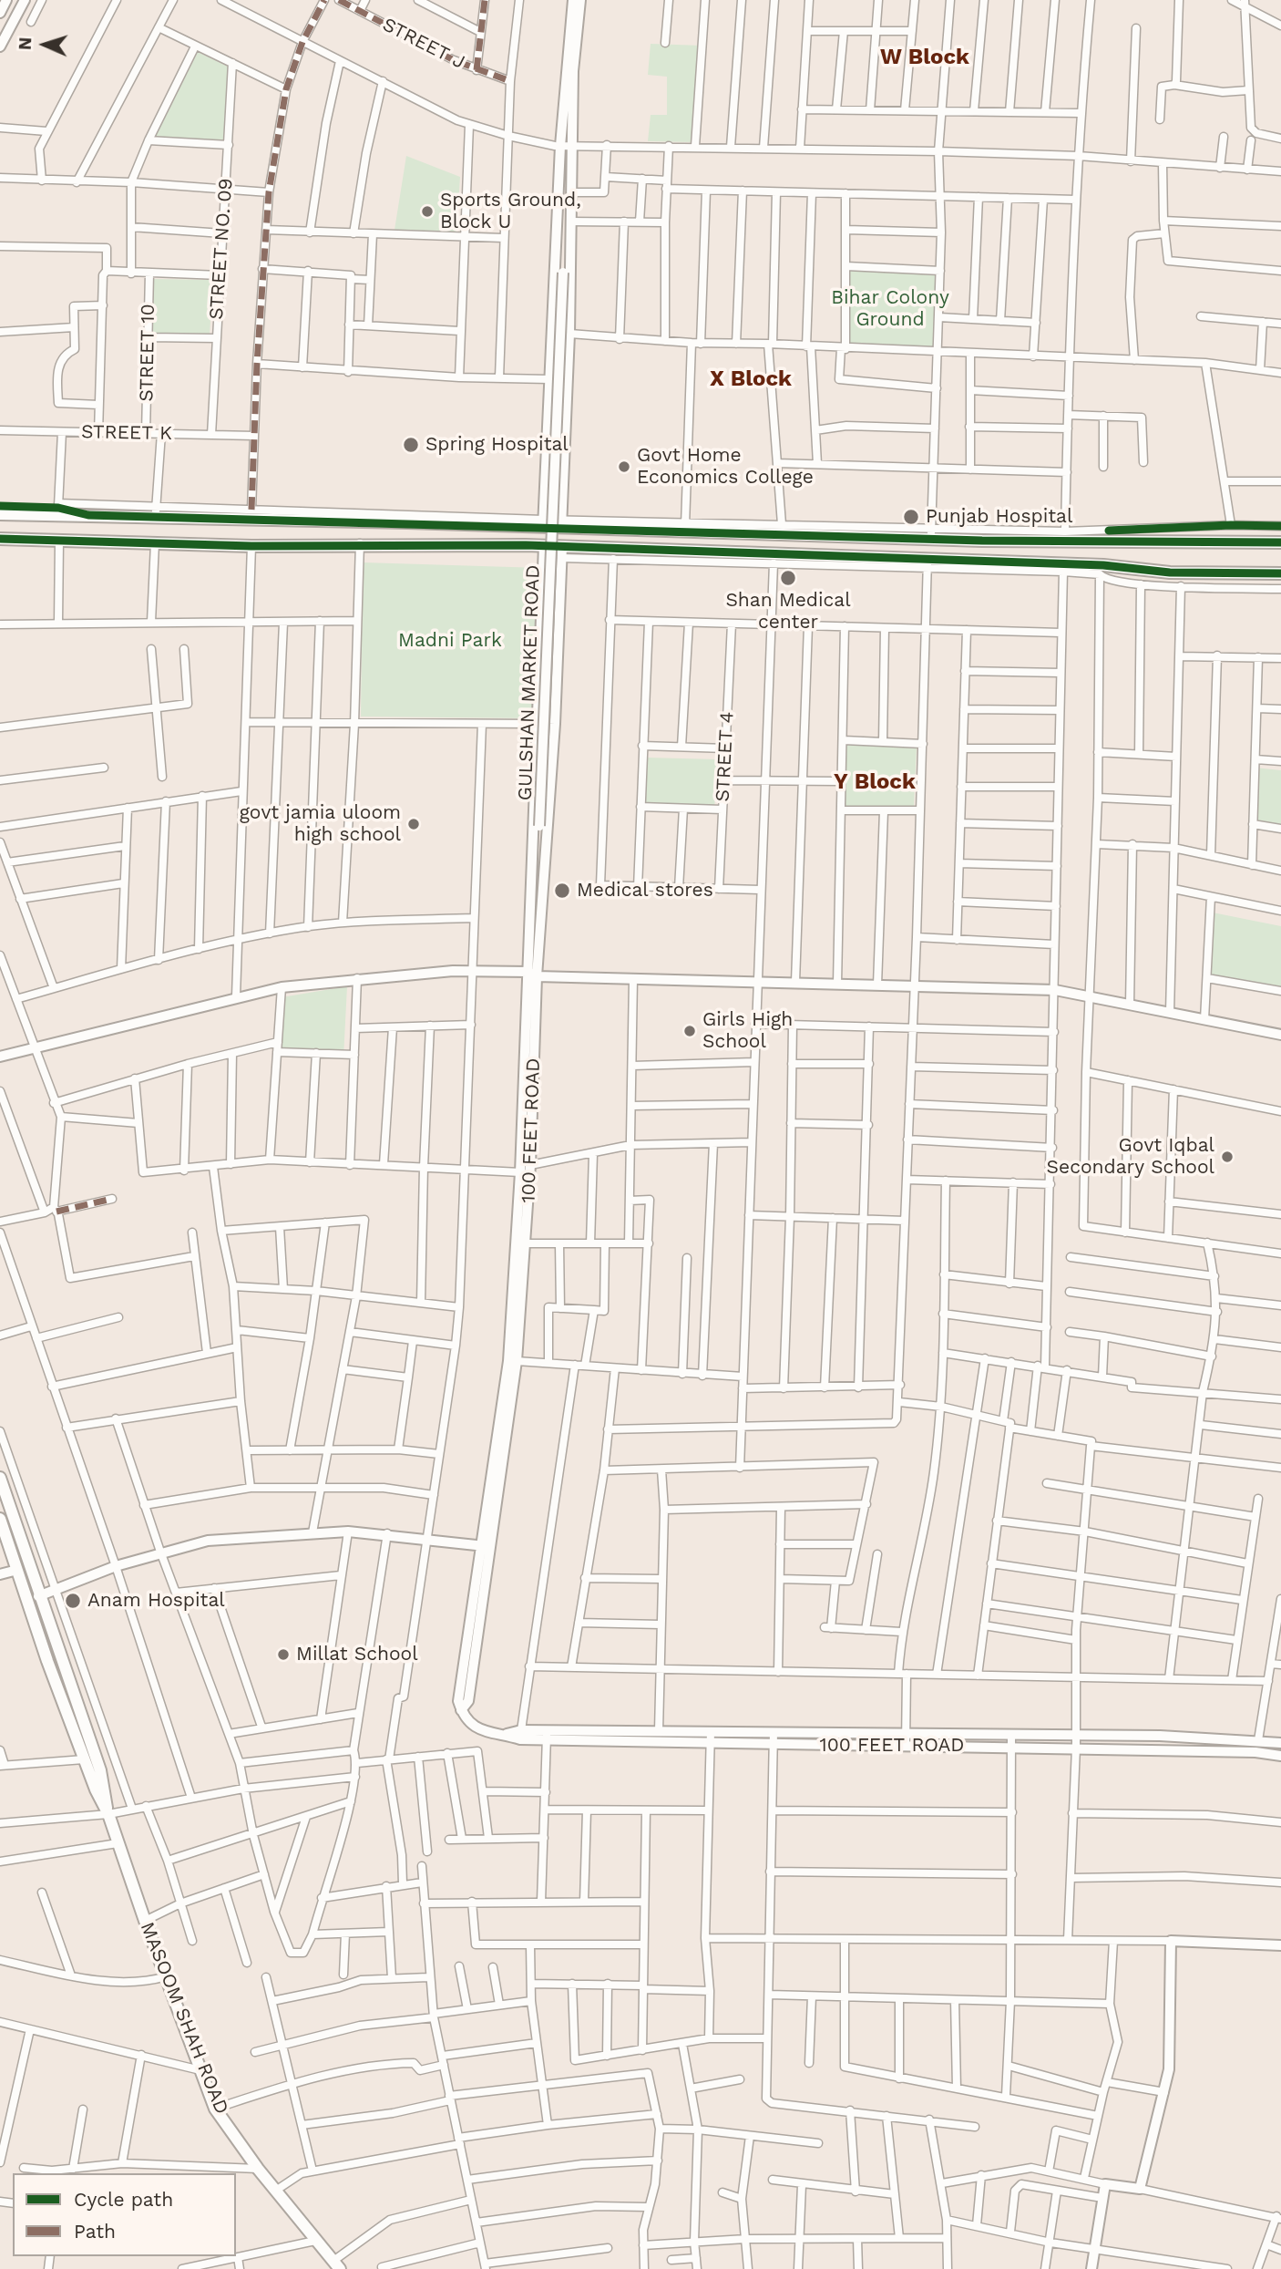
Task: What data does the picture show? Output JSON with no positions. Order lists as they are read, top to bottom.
{
  "streets": {
    "main road": ["GULSHAN MARKET ROAD", "100 FEET ROAD", "MASOOM SHAH ROAD"],
    "street": [
      "STREET J",
      "STREET NO. 09",
      "STREET 10",
      "STREET K",
      "STREET 4"
    ]
  },
  "crossings": [
    ["STREET NO. 09", "STREET K"],
    ["STREET 10", "STREET K"],
    ["GULSHAN MARKET ROAD", "100 FEET ROAD"]
  ],
  "districts": ["W Block", "X Block", "Y Block"],
  "parks": ["Bihar Colony Ground", "Madni Park"],
  "places": [
    "Sports Ground, Block U",
    "Spring Hospital",
    "Govt Home Economics College",
    "Punjab Hospital",
    "Shan Medical center",
    "govt jamia uloom high school",
    "Medical stores",
    "Girls High School",
    "Govt Iqbal Secondary School",
    "Anam Hospital",
    "Millat School"
  ],
  "legend": ["Cycle path", "Path"],
  "north": "left"
}
